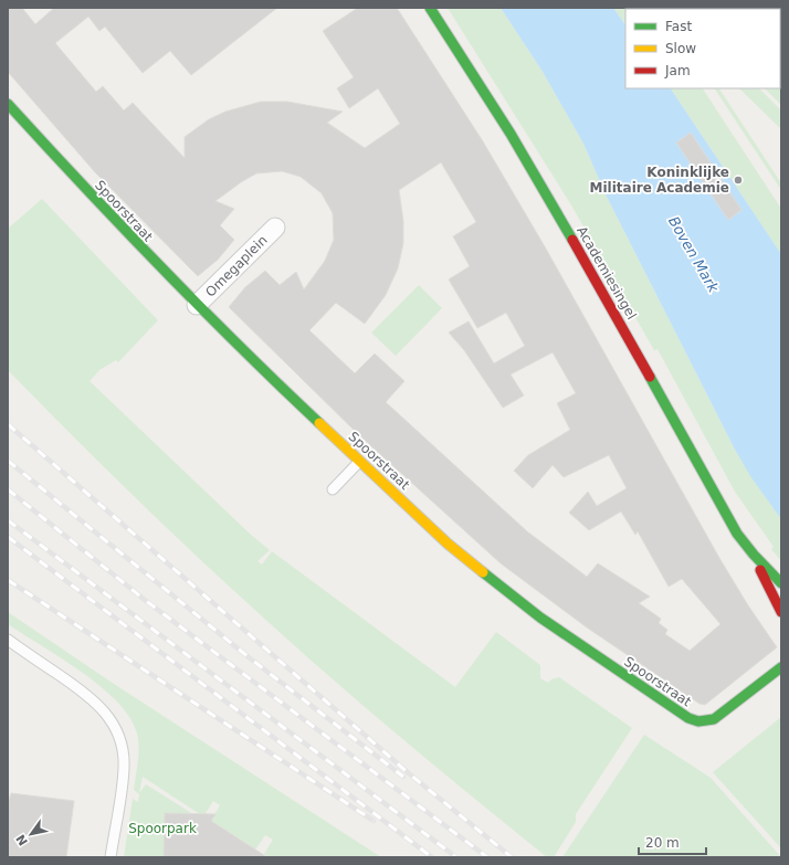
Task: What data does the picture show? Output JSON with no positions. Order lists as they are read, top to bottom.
{
  "streets": {
    "street": ["Spoorstraat", "Omegaplein", "Academiesingel"]
  },
  "crossings": [
    ["Spoorstraat", "Omegaplein"]
  ],
  "water": ["Boven Mark"],
  "parks": ["Spoorpark"],
  "places": ["Koninklijke Militaire Academie"],
  "legend": ["Fast", "Slow", "Jam"],
  "scale_bar": "20 m",
  "north": "bottom left"
}
